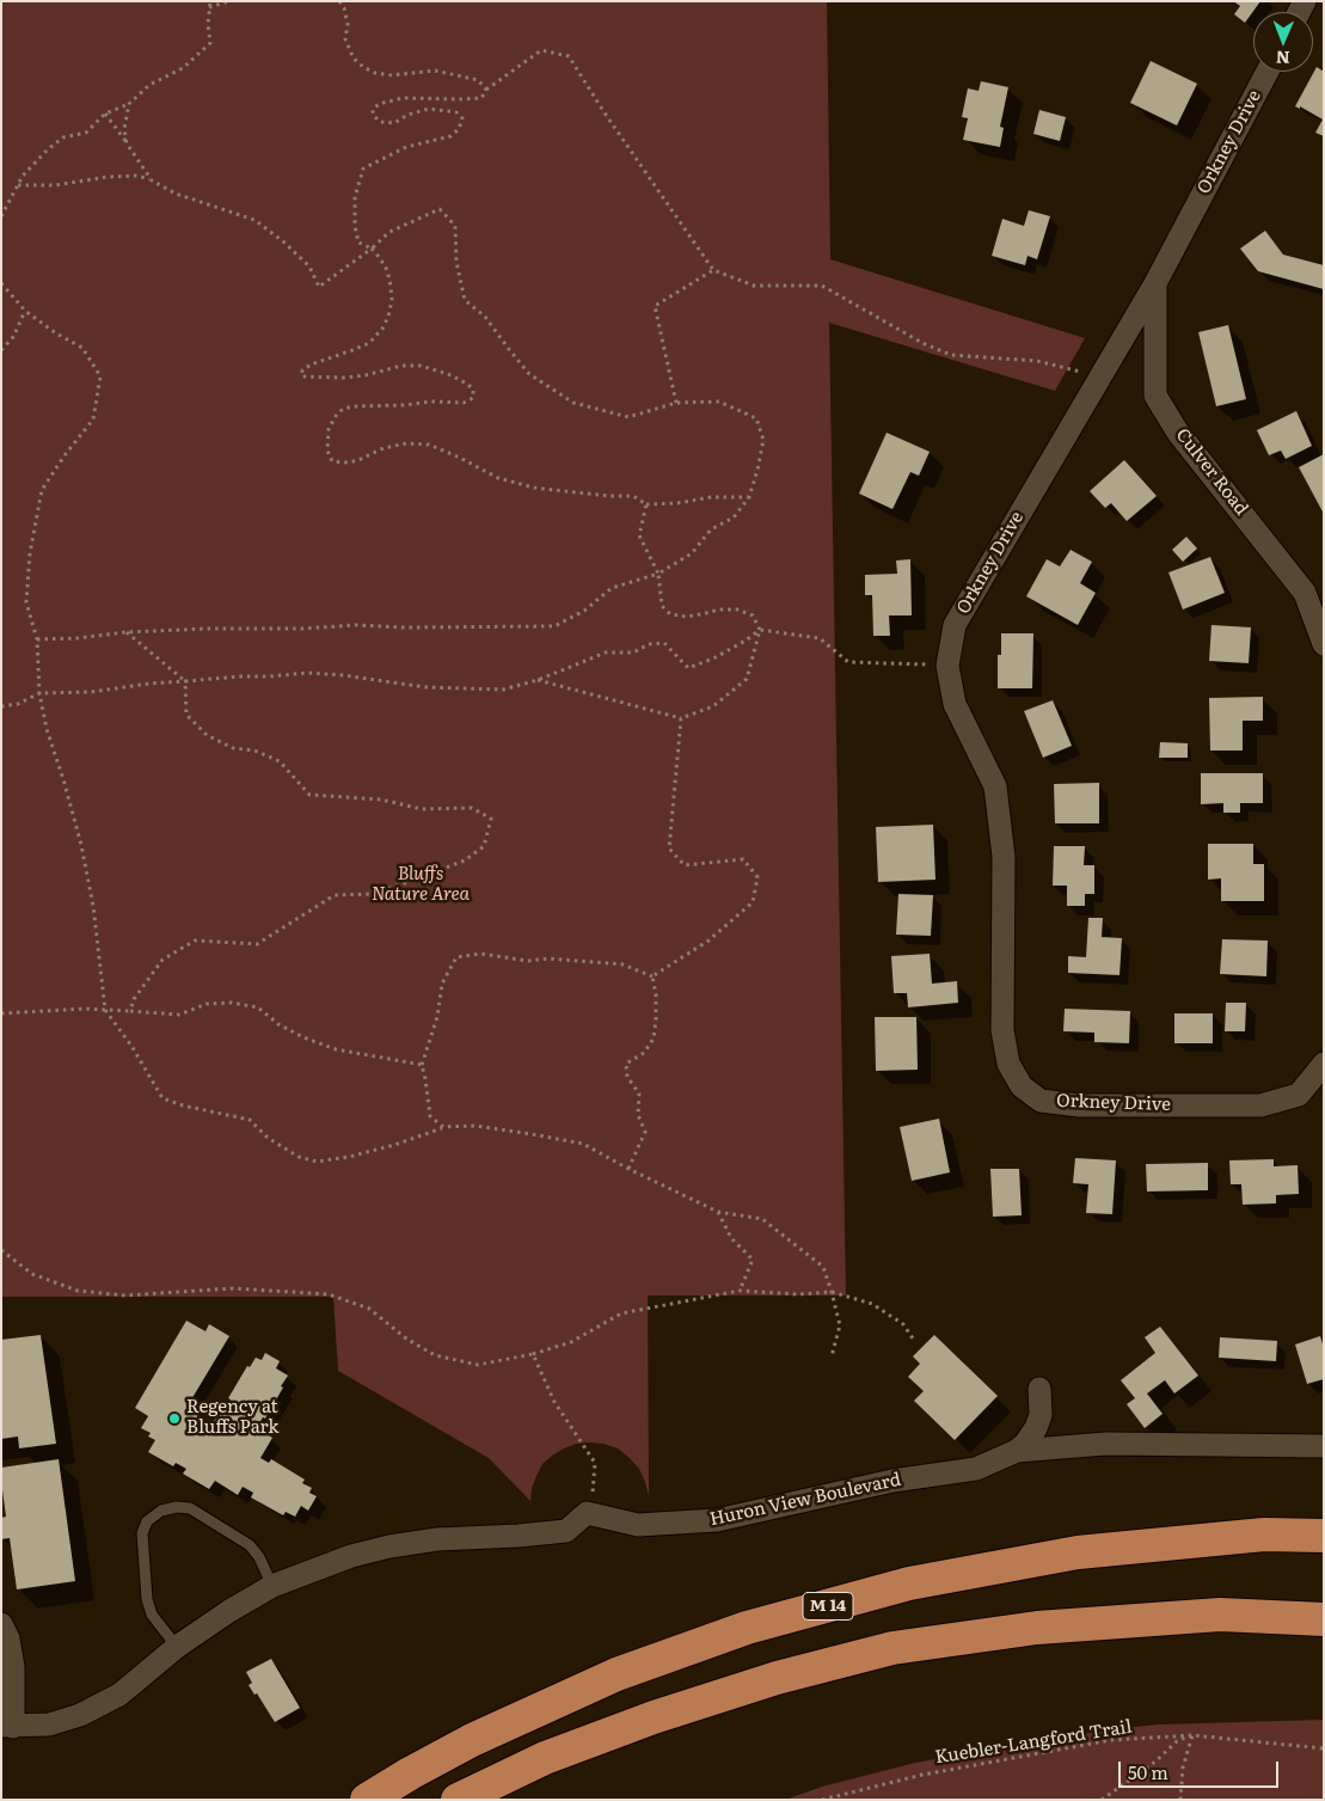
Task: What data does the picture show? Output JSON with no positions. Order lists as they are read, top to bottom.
{
  "streets": {
    "highway": ["M 14"],
    "street": ["Orkney Drive", "Culver Road", "Huron View Boulevard"],
    "path": ["Kuebler-Langford Trail"]
  },
  "crossings": [
    ["Orkney Drive", "Culver Road"]
  ],
  "parks": ["Bluffs Nature Area"],
  "places": ["Regency at Bluffs Park"],
  "scale_bar": "50 m",
  "north": "bottom"
}
